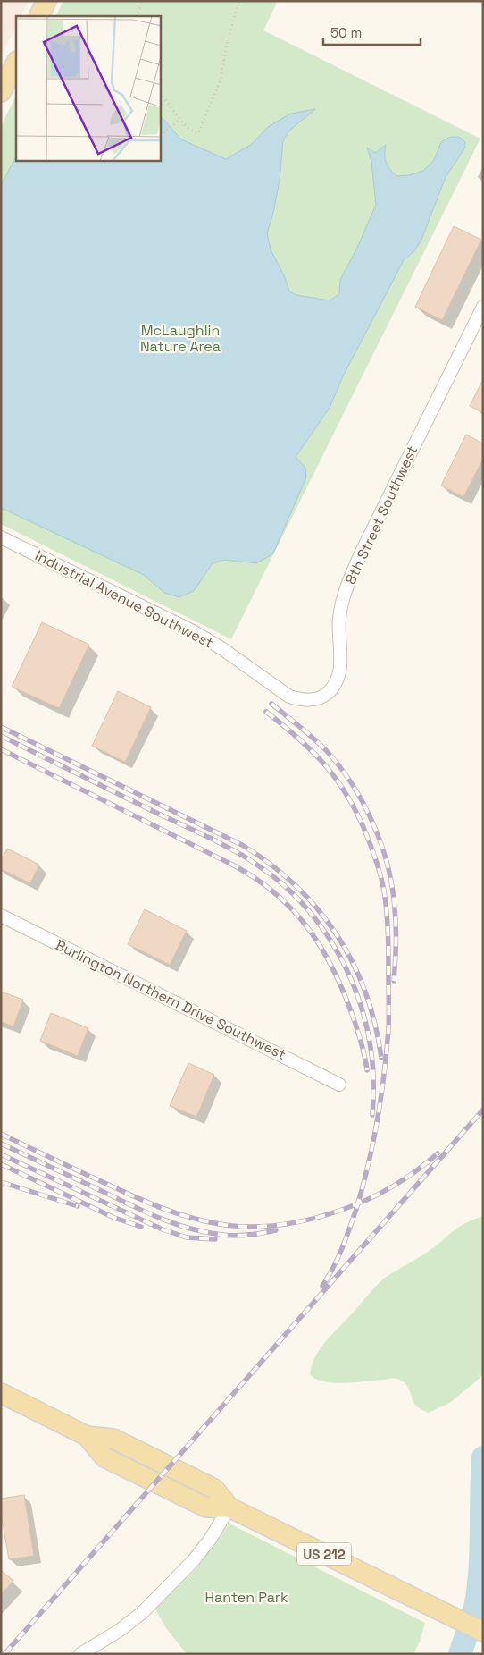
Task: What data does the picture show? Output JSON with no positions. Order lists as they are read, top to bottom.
{
  "streets": {
    "main road": ["US 212"],
    "street": ["8th Street Southwest", "Industrial Avenue Southwest", "Burlington Northern Drive Southwest"]
  },
  "crossings": [
    ["8th Street Southwest", "Industrial Avenue Southwest"]
  ],
  "parks": ["McLaughlin Nature Area", "Hanten Park"],
  "scale_bar": "50 m"
}
